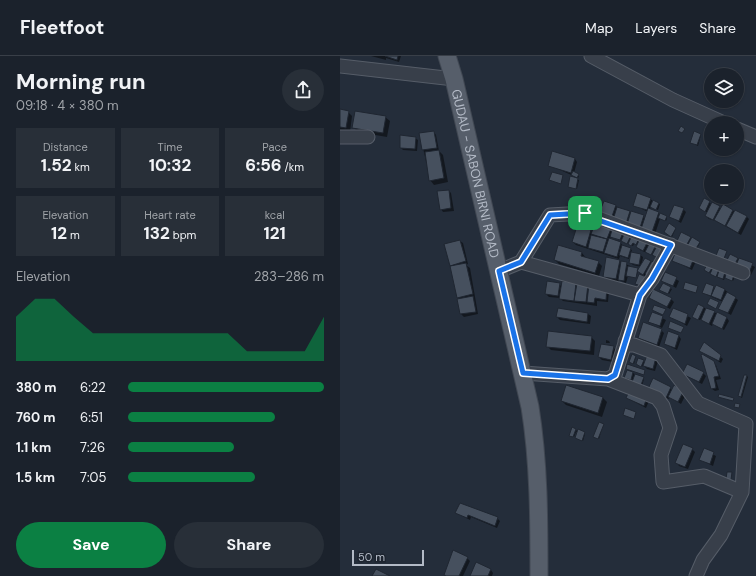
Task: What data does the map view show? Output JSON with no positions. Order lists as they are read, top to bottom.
{
  "streets": {
    "main road": ["GUDAU - SABON BIRNI ROAD"]
  },
  "scale_bar": "50 m",
  "page": {
    "header": "Fleetfoot",
    "nav": ["Map", "Layers", "Share"],
    "heading": ["Morning run", "09:18 · 4 × 380 m"],
    "map_buttons": ["+", "−"],
    "stats": [
      ["Distance", "1.52 km"],
      ["Time", "10:32"],
      ["Pace", "6:56 /km"],
      ["Elevation", "12 m"],
      ["Heart rate", "132 bpm"],
      ["kcal", "121"]
    ],
    "chart": ["Elevation", "283–286 m"],
    "list": [
      {
        "name": "380 m",
        "note": "6:22"
      },
      {
        "name": "760 m",
        "note": "6:51"
      },
      {
        "name": "1.1 km",
        "note": "7:26"
      },
      {
        "name": "1.5 km",
        "note": "7:05"
      }
    ],
    "buttons": ["Save", "Share"],
    "scale": "50 m"
  }
}
